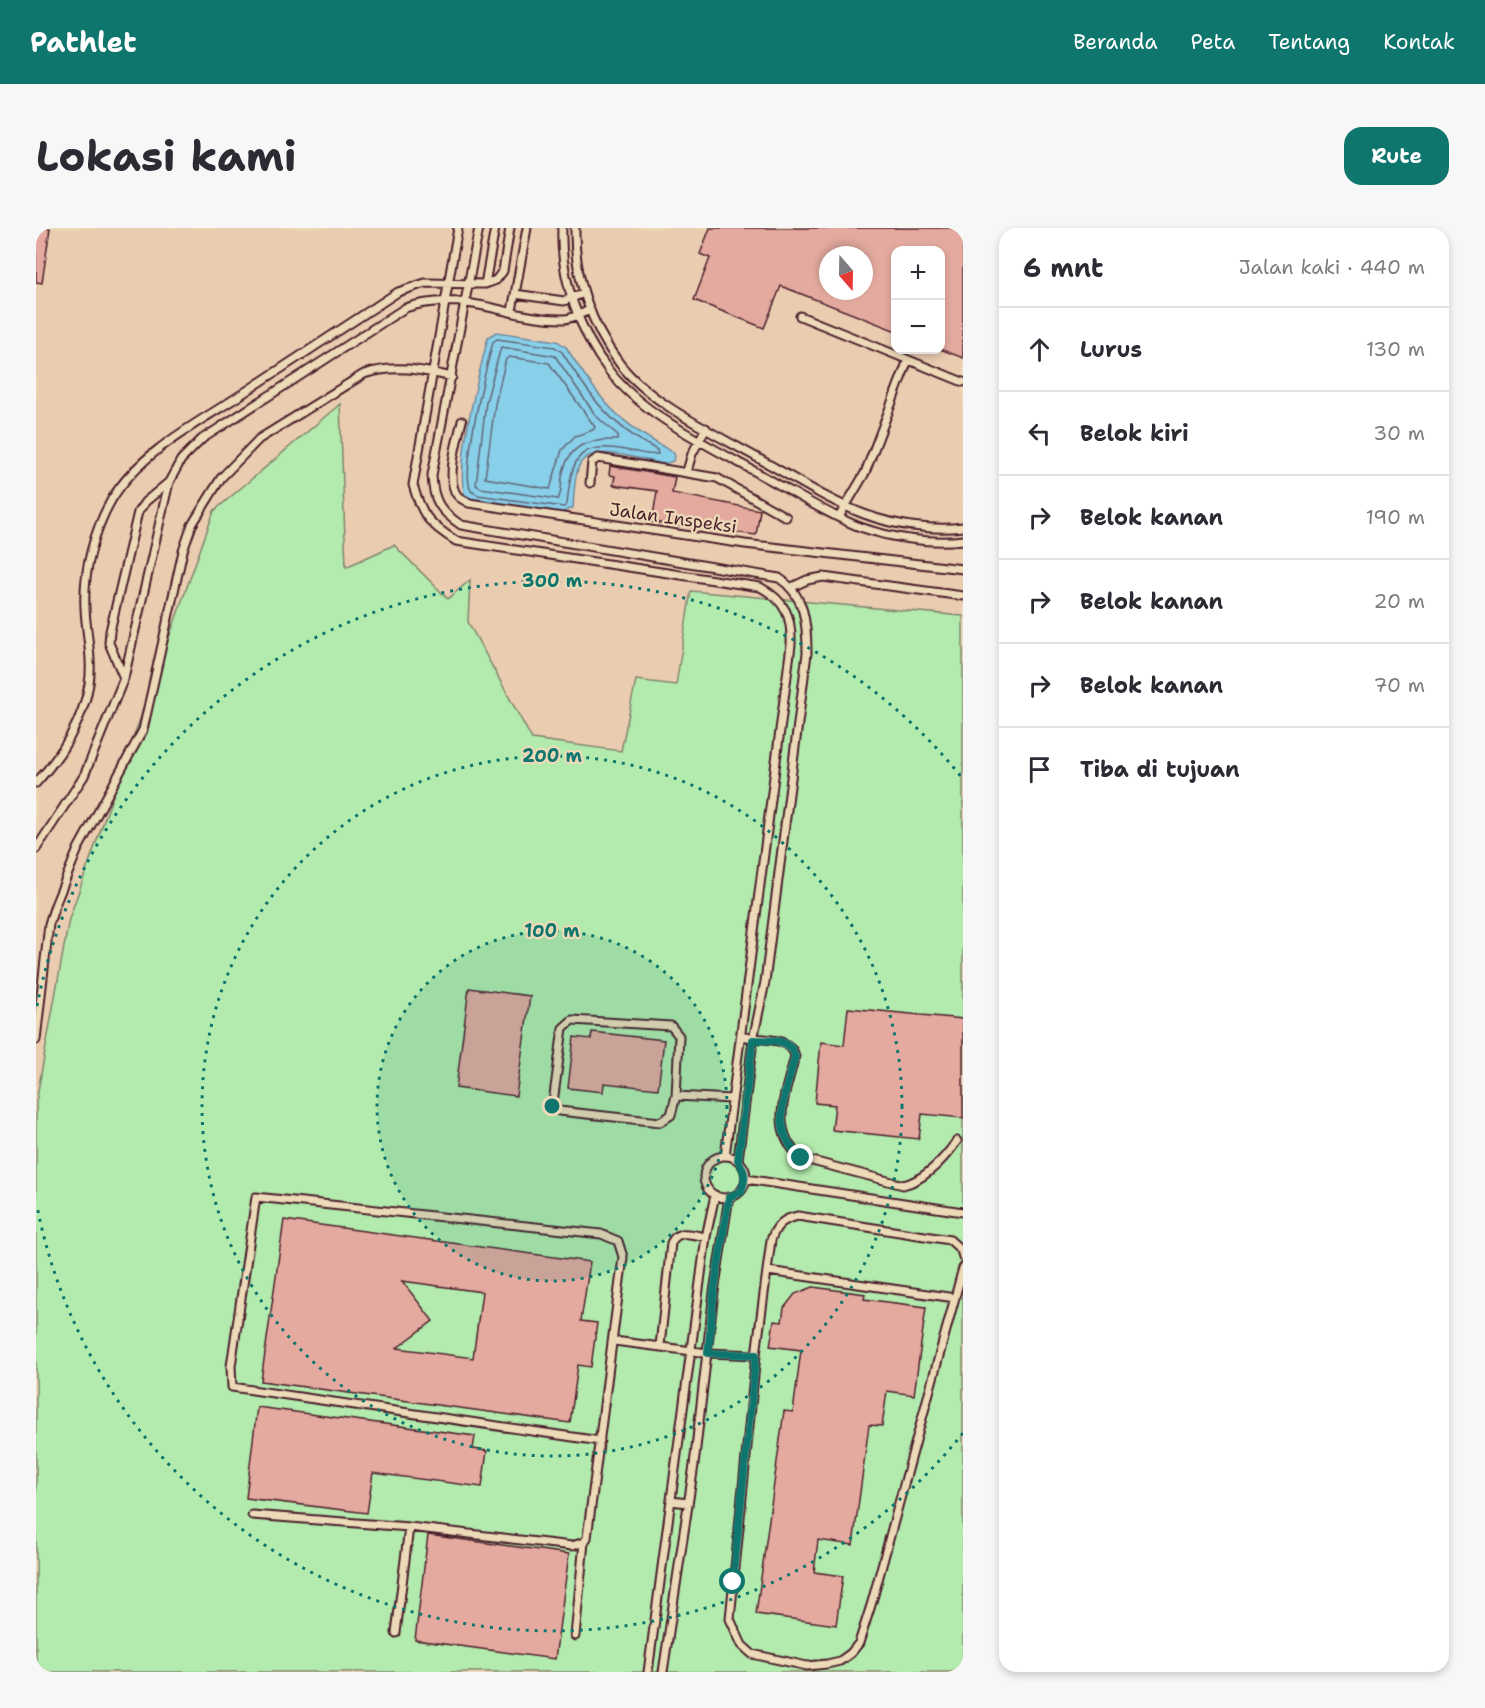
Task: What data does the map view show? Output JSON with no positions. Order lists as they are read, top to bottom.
{
  "streets": {
    "lane": ["Jalan Inspeksi"]
  },
  "north": "bottom",
  "page": {
    "header": "Pathlet",
    "nav": [
      "Beranda",
      "Peta",
      "Tentang",
      "Kontak"
    ],
    "buttons": "Rute",
    "title": "Lokasi kami",
    "heading": ["6 mnt", "Jalan kaki · 440 m"],
    "map_buttons": ["+", "−"],
    "list": [
      ["Lurus", "130 m"],
      ["Belok kiri", "30 m"],
      ["Belok kanan", "190 m"],
      ["Belok kanan", "20 m"],
      ["Belok kanan", "70 m"],
      "Tiba di tujuan"
    ]
  },
  "rings": ["300 m", "200 m", "100 m"]
}
